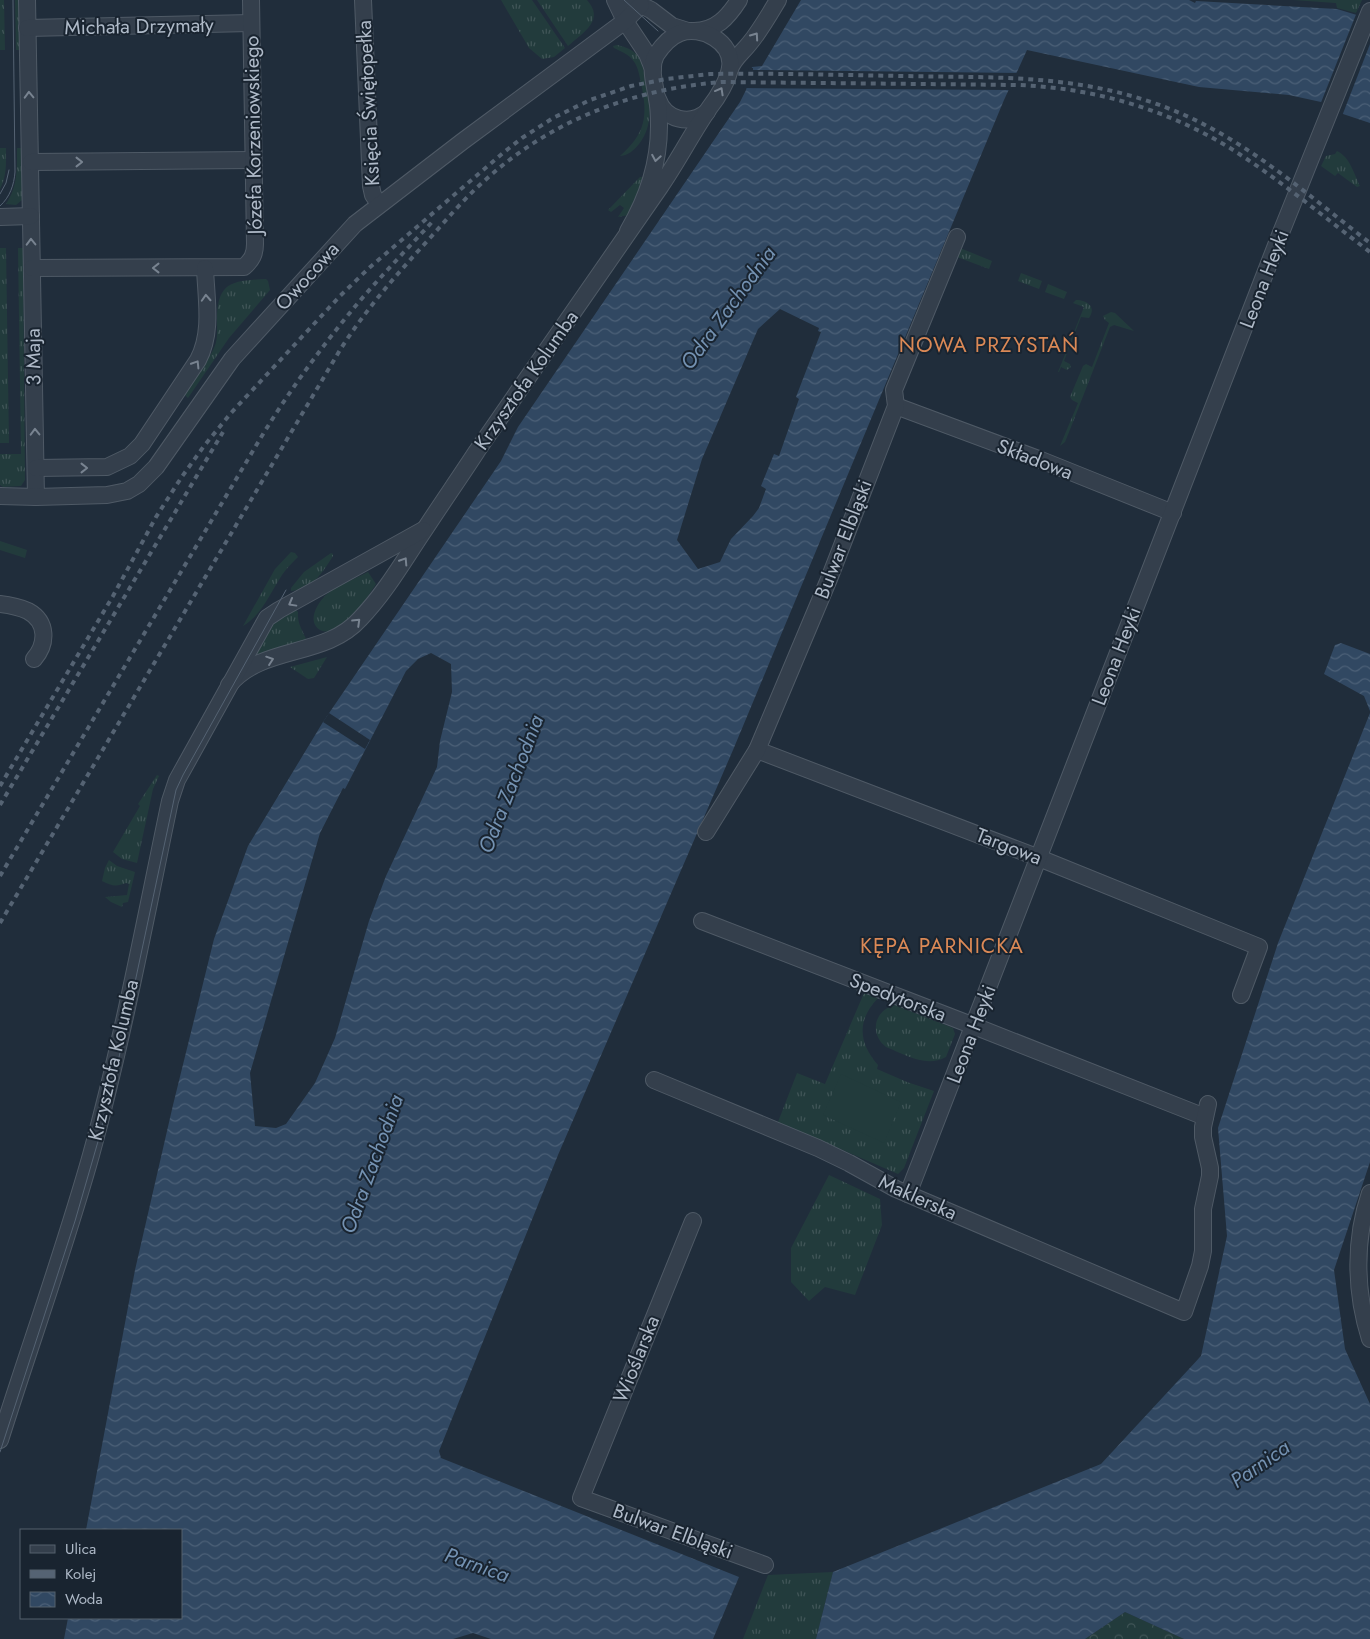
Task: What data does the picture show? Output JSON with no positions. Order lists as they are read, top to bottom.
{
  "streets": {
    "street": [
      "Michała Drzymały",
      "Księcia Świętopełka",
      "Józefa Korzeniowskiego",
      "Owocowa",
      "Leona Heyki",
      "3 Maja",
      "Krzysztofa Kolumba",
      "Składowa",
      "Bulwar Elbląski",
      "Targowa",
      "Spedytorska",
      "Maklerska",
      "Wioślarska"
    ]
  },
  "crossings": [
    ["Michała Drzymały", "Józefa Korzeniowskiego"],
    ["Michała Drzymały", "3 Maja"],
    ["Księcia Świętopełka", "Owocowa"],
    ["Owocowa", "3 Maja"],
    ["Owocowa", "Krzysztofa Kolumba"],
    ["Leona Heyki", "Składowa"],
    ["Leona Heyki", "Targowa"],
    ["Leona Heyki", "Spedytorska"],
    ["Leona Heyki", "Maklerska"],
    ["Składowa", "Bulwar Elbląski"],
    ["Bulwar Elbląski", "Targowa"],
    ["Bulwar Elbląski", "Wioślarska"],
    ["Spedytorska", "Maklerska"]
  ],
  "one_way": ["3 Maja"],
  "districts": ["NOWA PRZYSTAŃ", "KĘPA PARNICKA"],
  "water": ["Odra Zachodnia", "Parnica"],
  "legend": ["Ulica", "Kolej", "Woda"]
}
